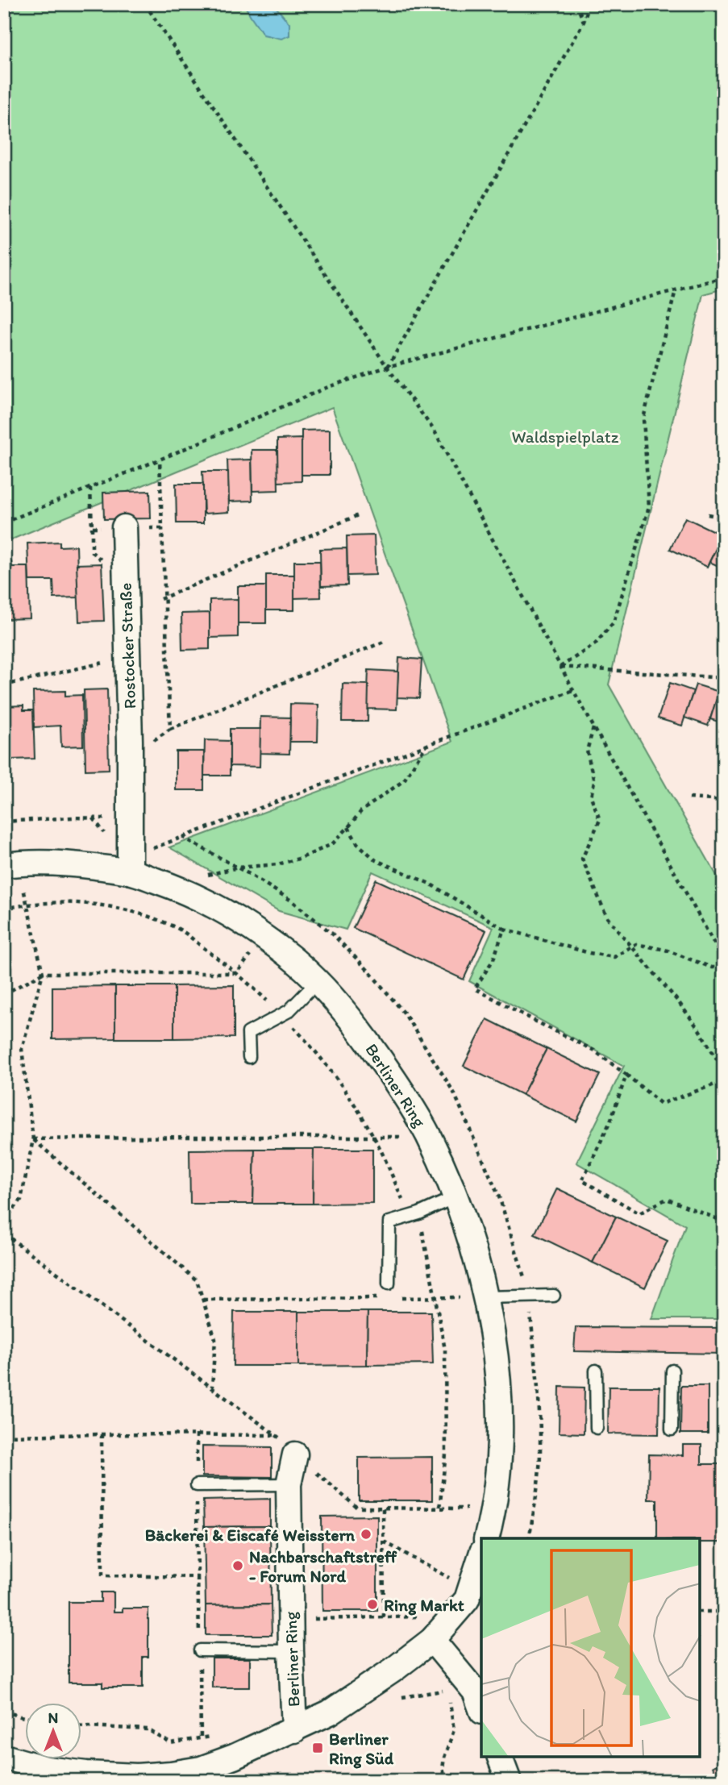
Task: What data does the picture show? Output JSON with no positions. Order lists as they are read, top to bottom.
{
  "streets": {
    "street": ["Rostocker Straße", "Berliner Ring"]
  },
  "crossings": [
    ["Rostocker Straße", "Berliner Ring"]
  ],
  "parks": ["Waldspielplatz"],
  "places": {
    "other": ["Bäckerei & Eiscafé Weisstern", "Nachbarschaftstreff - Forum Nord", "Ring Markt"],
    "transit": ["Berliner Ring Süd"]
  },
  "north": "top"
}
